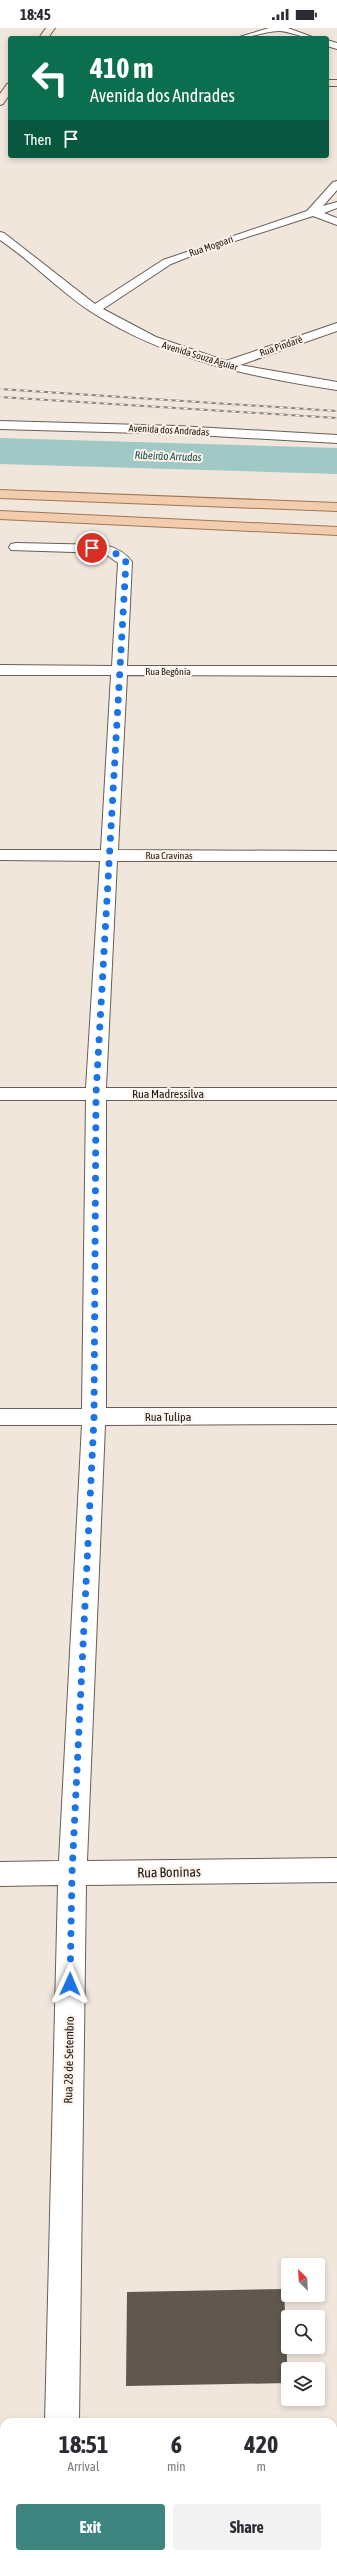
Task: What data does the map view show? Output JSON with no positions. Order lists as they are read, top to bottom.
{
  "streets": {
    "street": [
      "Rua Mogoari",
      "Rua Pindaré",
      "Avenida Souza Aguiar",
      "Avenida dos Andradas",
      "Rua Begônia",
      "Rua Cravinas",
      "Rua Madressilva",
      "Rua Tulipa",
      "Rua Boninas",
      "Rua 28 de Setembro"
    ]
  },
  "crossings": [
    ["Rua Mogoari", "Avenida Souza Aguiar"],
    ["Rua Pindaré", "Avenida Souza Aguiar"],
    ["Rua Begônia", "Rua 28 de Setembro"],
    ["Rua Cravinas", "Rua 28 de Setembro"],
    ["Rua Madressilva", "Rua 28 de Setembro"],
    ["Rua Tulipa", "Rua 28 de Setembro"],
    ["Rua Boninas", "Rua 28 de Setembro"]
  ],
  "water": ["Ribeirão Arrudas"],
  "north": "top left",
  "page": {
    "status": "18:45",
    "turn": ["410 m", "Avenida dos Andrades"],
    "then": "Then",
    "eta": [
      "18:51",
      "Arrival",
      "6",
      "min",
      "420",
      "m"
    ],
    "buttons": ["Exit", "Share"]
  }
}
